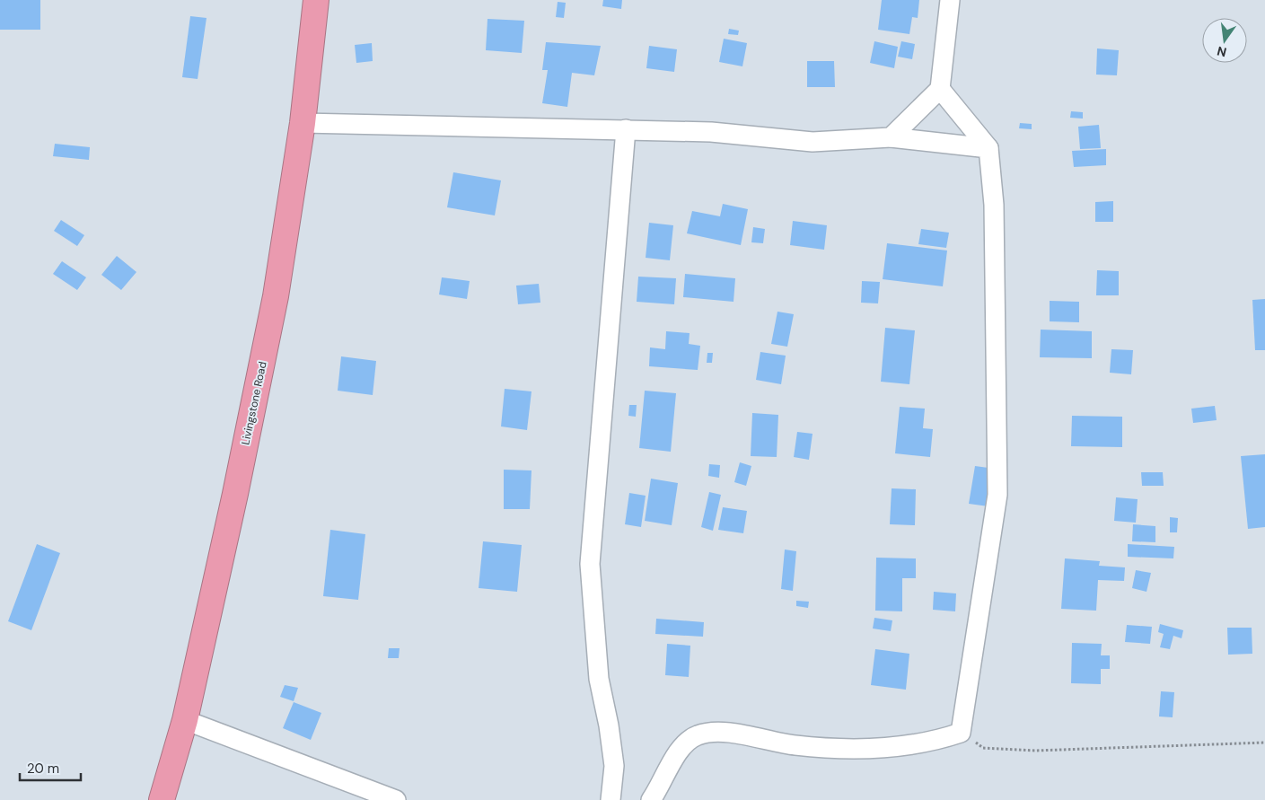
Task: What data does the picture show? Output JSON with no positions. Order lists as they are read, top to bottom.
{
  "streets": {
    "highway": ["Livingstone Road"]
  },
  "scale_bar": "20 m",
  "north": "bottom"
}
